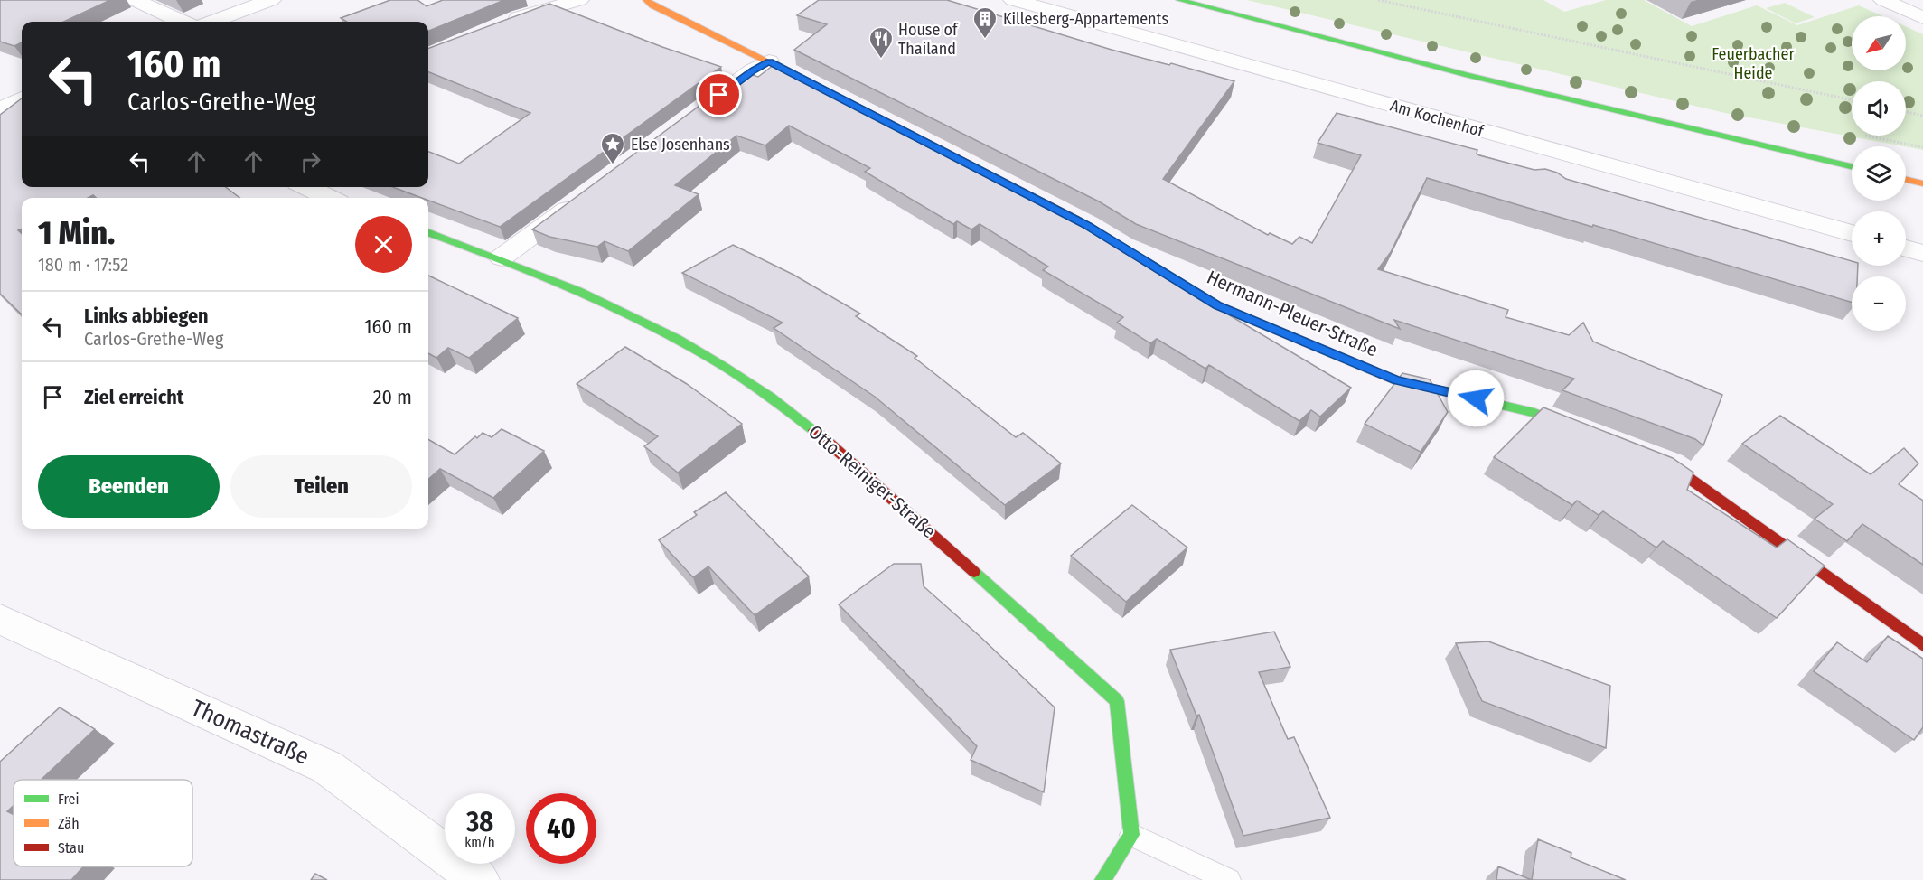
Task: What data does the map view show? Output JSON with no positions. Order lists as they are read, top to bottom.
{
  "streets": {
    "street": [
      "Am Kochenhof",
      "Hermann-Pleuer-Straße",
      "Otto-Reiniger-Straße",
      "Thomastraße"
    ]
  },
  "parks": ["Feuerbacher Heide"],
  "places": {
    "building": ["Killesberg-Appartements"],
    "restaurant": ["House of Thailand"],
    "place": ["Else Josenhans"]
  },
  "legend": ["Frei", "Zäh", "Stau"],
  "north": "bottom left",
  "page": {
    "map_buttons": ["+", "−"],
    "turn": ["160 m", "Carlos-Grethe-Weg"],
    "heading": ["1 Min.", "180 m · 17:52"],
    "list": [
      {
        "name": "Links abbiegen",
        "note": "Carlos-Grethe-Weg",
        "value": "160 m"
      },
      {
        "name": "Ziel erreicht",
        "value": "20 m"
      }
    ],
    "buttons": ["Beenden", "Teilen"],
    "speed": "38 km/h",
    "limit": "40"
  }
}
